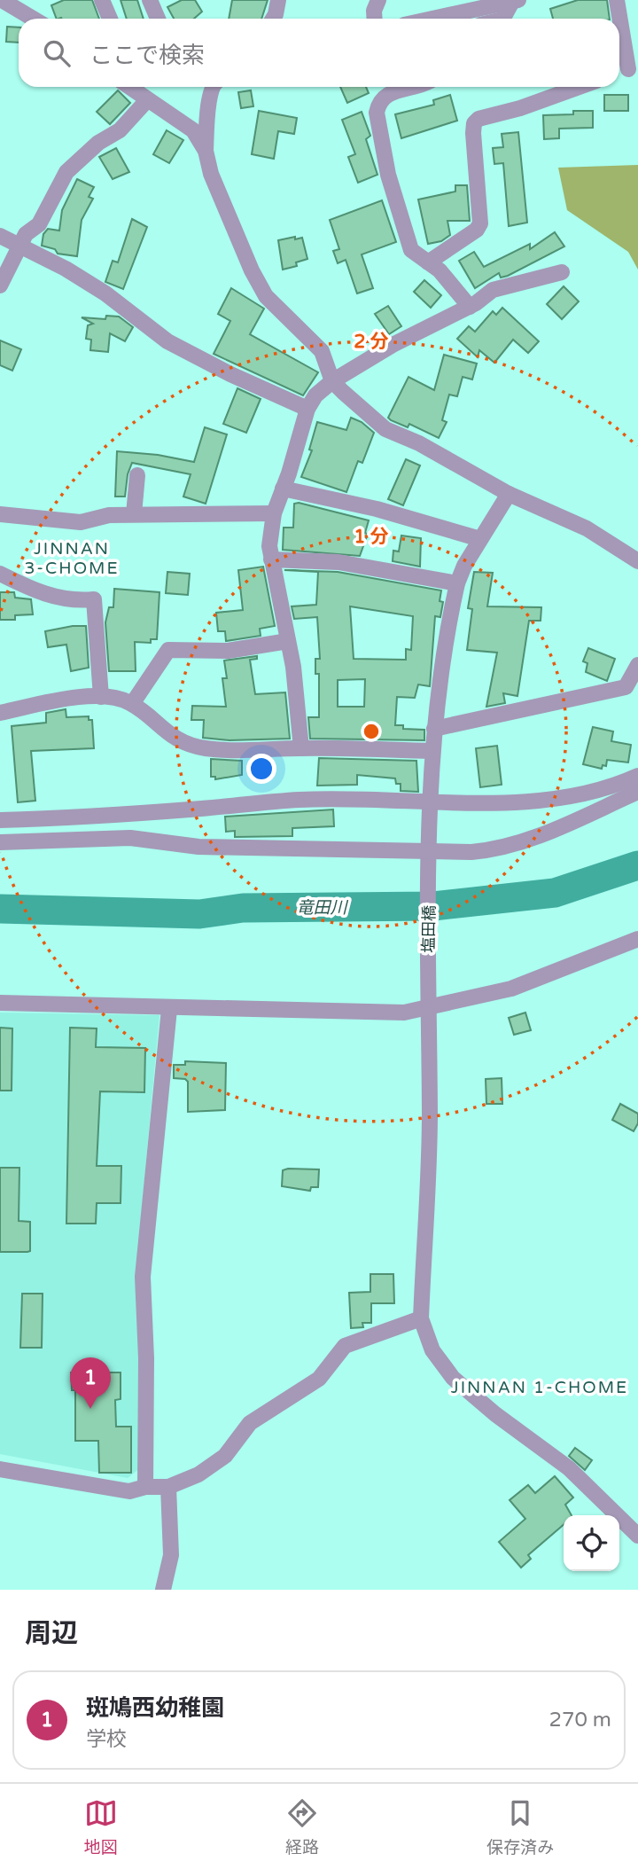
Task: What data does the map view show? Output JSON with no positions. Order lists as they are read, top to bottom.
{
  "streets": {
    "street": ["塩田橋"]
  },
  "districts": ["JINNAN 3-CHOME", "JINNAN 1-CHOME"],
  "water": ["竜田川"],
  "page": {
    "search": "ここで検索",
    "pins": "1",
    "heading": "周辺",
    "list": [
      {
        "mark": "1",
        "name": "斑鳩西幼稚園",
        "note": "学校",
        "value": "270 m"
      }
    ],
    "nav": ["地図", "経路", "保存済み"]
  },
  "rings": ["2 分", "1 分"]
}
